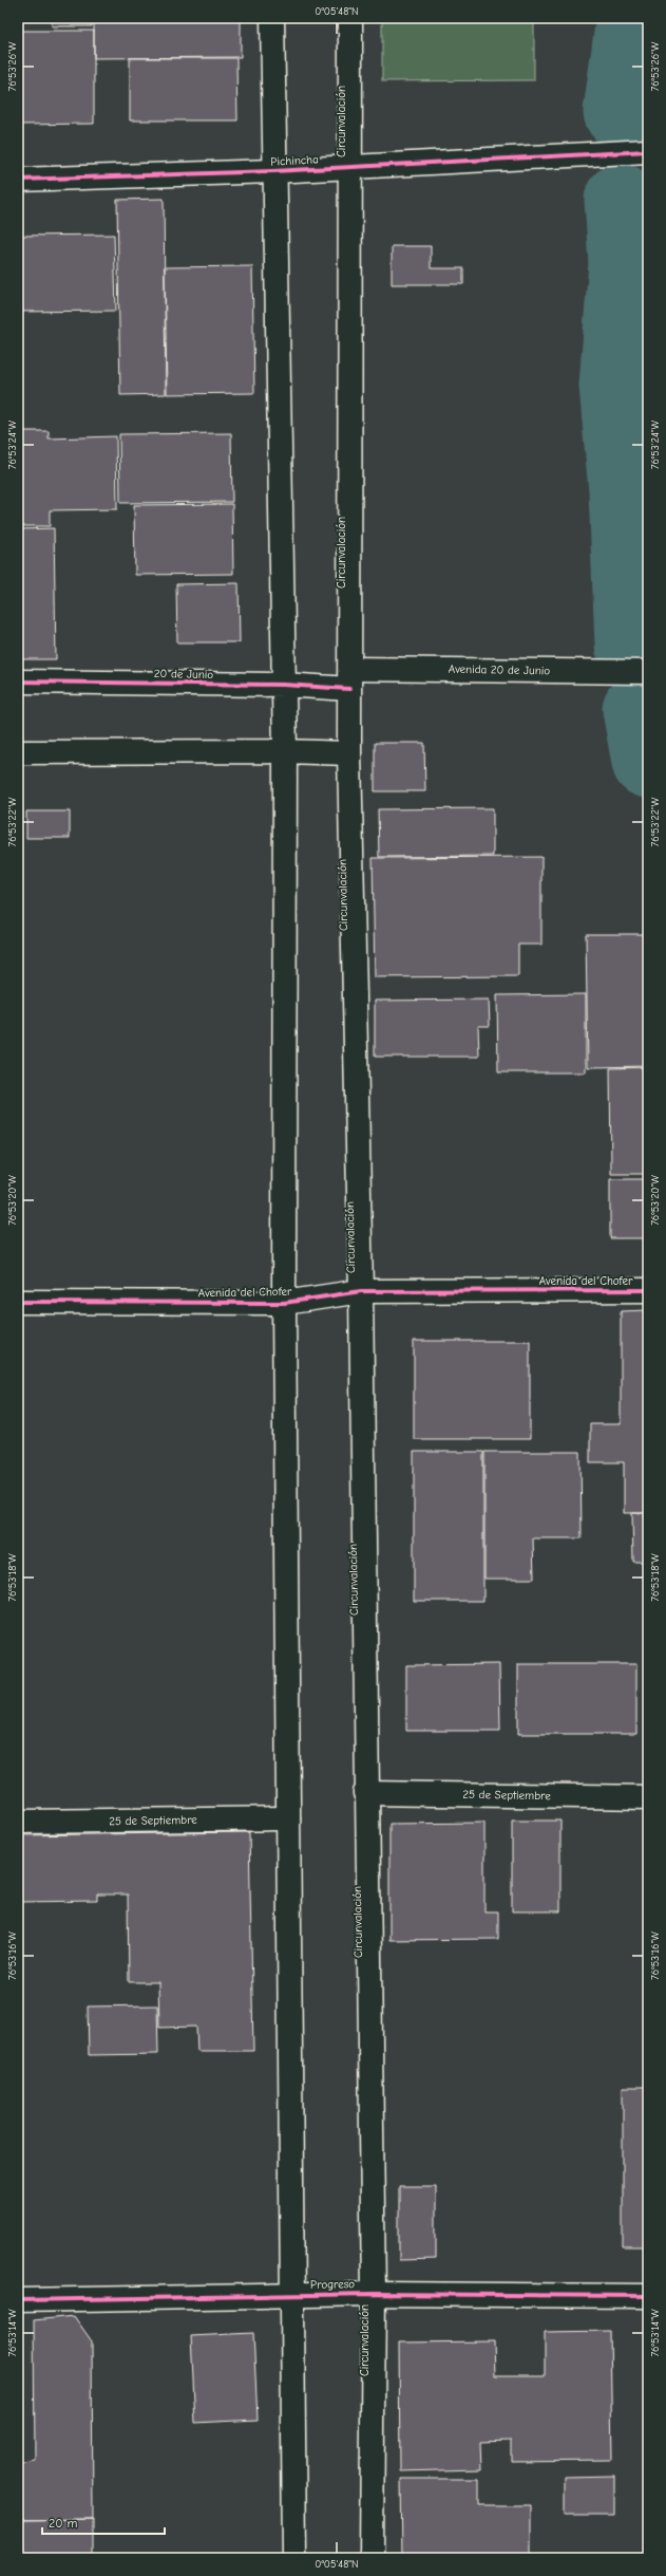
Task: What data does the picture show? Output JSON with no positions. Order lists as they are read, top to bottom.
{
  "streets": {
    "main road": [
      "Circunvalación",
      "Pichincha",
      "Avenida 20 de Junio",
      "20 de Junio",
      "Avenida del Chofer",
      "25 de Septiembre",
      "Progreso"
    ]
  },
  "crossings": [
    ["Circunvalación", "Pichincha"],
    ["Circunvalación", "Avenida 20 de Junio"],
    ["Circunvalación", "20 de Junio"],
    ["Circunvalación", "Avenida del Chofer"],
    ["Circunvalación", "25 de Septiembre"],
    ["Circunvalación", "Progreso"],
    ["Avenida 20 de Junio", "20 de Junio"]
  ],
  "scale_bar": "20 m",
  "coordinates": [
    "0°05'48\"N",
    "76°53'26\"W",
    "76°53'24\"W",
    "76°53'22\"W",
    "76°53'20\"W",
    "76°53'18\"W",
    "76°53'16\"W",
    "76°53'14\"W"
  ]
}
